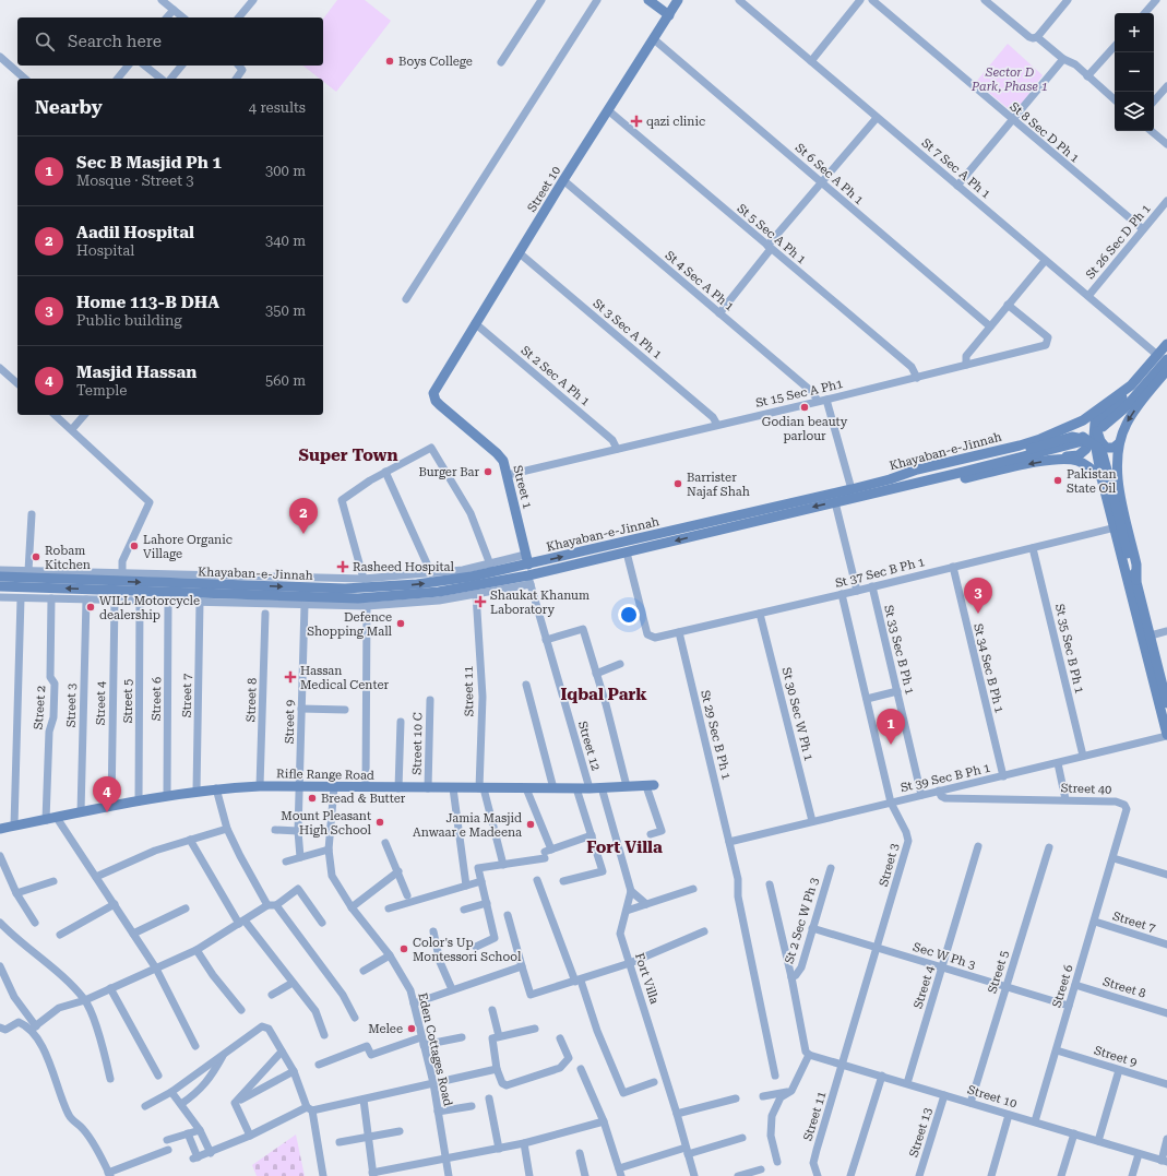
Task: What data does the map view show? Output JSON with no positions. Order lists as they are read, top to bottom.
{
  "streets": {
    "main road": [
      "Street 10",
      "Khayaban-e-Jinnah",
      "Street 1",
      "Rifle Range Road"
    ],
    "street": [
      "St 8 Sec D Ph 1",
      "St 7 Sec A Ph 1",
      "St 6 Sec A Ph 1",
      "St 5 Sec A Ph 1",
      "St 26 Sec D Ph 1",
      "St 4 Sec A Ph 1",
      "St 3 Sec A Ph 1",
      "St 2 Sec A Ph 1",
      "St 15 Sec A Ph1",
      "St 37 Sec B Ph 1",
      "St 35 Sec B Ph 1",
      "St 33 Sec B Ph 1",
      "St 34 Sec B Ph 1",
      "Street 11",
      "Street 7",
      "Street 6",
      "Street 8",
      "Street 5",
      "Street 4",
      "Street 3",
      "Street 2",
      "St 30 Sec W Ph 1",
      "Street 9",
      "St 29 Sec B Ph 1",
      "Street 10 C",
      "Street 12",
      "St 39 Sec B Ph 1",
      "Street 40",
      "St 2 Sec W Ph 3",
      "Sec W Ph 3",
      "Fort Villa",
      "Eden Cottages Road",
      "Street 13"
    ]
  },
  "crossings": [
    ["St 8 Sec D Ph 1", "St 26 Sec D Ph 1"],
    ["St 7 Sec A Ph 1", "St 26 Sec D Ph 1"],
    ["St 7 Sec A Ph 1", "Khayaban-e-Jinnah"],
    ["St 6 Sec A Ph 1", "Street 10"],
    ["Street 10", "St 5 Sec A Ph 1"],
    ["Street 10", "St 4 Sec A Ph 1"],
    ["Street 10", "St 3 Sec A Ph 1"],
    ["Street 10", "St 2 Sec A Ph 1"],
    ["Street 10", "Street 1"],
    ["Street 10", "Street 11"],
    ["Street 10", "Street 6"],
    ["Street 10", "Street 5"],
    ["Street 10", "Street 4"],
    ["Street 10", "Street 3"],
    ["Street 10", "Street 13"],
    ["St 5 Sec A Ph 1", "St 15 Sec A Ph1"],
    ["St 4 Sec A Ph 1", "St 15 Sec A Ph1"],
    ["St 3 Sec A Ph 1", "St 15 Sec A Ph1"],
    ["St 2 Sec A Ph 1", "St 15 Sec A Ph1"],
    ["St 15 Sec A Ph1", "Street 1"],
    ["Khayaban-e-Jinnah", "Street 1"],
    ["Khayaban-e-Jinnah", "St 37 Sec B Ph 1"],
    ["Khayaban-e-Jinnah", "Street 12"],
    ["St 37 Sec B Ph 1", "St 35 Sec B Ph 1"],
    ["St 37 Sec B Ph 1", "St 33 Sec B Ph 1"],
    ["St 37 Sec B Ph 1", "St 34 Sec B Ph 1"],
    ["St 37 Sec B Ph 1", "Street 3"],
    ["St 37 Sec B Ph 1", "St 30 Sec W Ph 1"],
    ["St 37 Sec B Ph 1", "St 29 Sec B Ph 1"],
    ["St 35 Sec B Ph 1", "St 39 Sec B Ph 1"],
    ["St 33 Sec B Ph 1", "St 39 Sec B Ph 1"],
    ["St 34 Sec B Ph 1", "St 39 Sec B Ph 1"],
    ["Street 11", "Street 3"],
    ["Street 11", "Rifle Range Road"],
    ["Street 7", "Street 6"],
    ["Street 7", "Rifle Range Road"],
    ["Street 6", "Street 8"],
    ["Street 6", "Street 9"],
    ["Street 6", "Rifle Range Road"],
    ["Street 6", "Street 40"],
    ["Street 6", "Sec W Ph 3"],
    ["Street 8", "Rifle Range Road"],
    ["Street 5", "Rifle Range Road"],
    ["Street 5", "Sec W Ph 3"],
    ["Street 4", "Rifle Range Road"],
    ["Street 4", "Sec W Ph 3"],
    ["Street 3", "Rifle Range Road"],
    ["Street 3", "St 39 Sec B Ph 1"],
    ["Street 3", "Sec W Ph 3"],
    ["Street 2", "Rifle Range Road"],
    ["St 30 Sec W Ph 1", "St 39 Sec B Ph 1"],
    ["Street 9", "Rifle Range Road"],
    ["St 29 Sec B Ph 1", "St 39 Sec B Ph 1"],
    ["Street 10 C", "Rifle Range Road"],
    ["Street 12", "Rifle Range Road"],
    ["Rifle Range Road", "Fort Villa"],
    ["Rifle Range Road", "Eden Cottages Road"],
    ["St 39 Sec B Ph 1", "Street 40"],
    ["St 2 Sec W Ph 3", "Sec W Ph 3"]
  ],
  "districts": ["Super Town", "Iqbal Park", "Fort Villa"],
  "parks": ["Sector D Park, Phase 1"],
  "places": {
    "other": [
      "Boys College",
      "Godian beauty parlour",
      "Burger Bar",
      "Pakistan State Oil",
      "Barrister Najaf Shah",
      "Lahore Organic Village",
      "Robam Kitchen",
      "WILL Motorcycle dealership",
      "Defence Shopping Mall",
      "Bread & Butter",
      "Mount Pleasant High School",
      "Jamia Masjid Anwaar e Madeena",
      "Color's Up Montessori School",
      "Melee"
    ],
    "health": [
      "qazi clinic",
      "Rasheed Hospital",
      "Shaukat Khanum Laboratory",
      "Hassan Medical Center"
    ]
  },
  "page": {
    "map_buttons": ["+", "−"],
    "search": "Search here",
    "heading": ["Nearby", "4 results"],
    "list": [
      {
        "mark": "1",
        "name": "Sec B Masjid Ph 1",
        "note": "Mosque · Street 3",
        "value": "300 m"
      },
      {
        "mark": "2",
        "name": "Aadil Hospital",
        "note": "Hospital",
        "value": "340 m"
      },
      {
        "mark": "3",
        "name": "Home 113-B DHA",
        "note": "Public building",
        "value": "350 m"
      },
      {
        "mark": "4",
        "name": "Masjid Hassan",
        "note": "Temple",
        "value": "560 m"
      }
    ],
    "pins": [
      "2",
      "3",
      "1",
      "4"
    ]
  }
}
